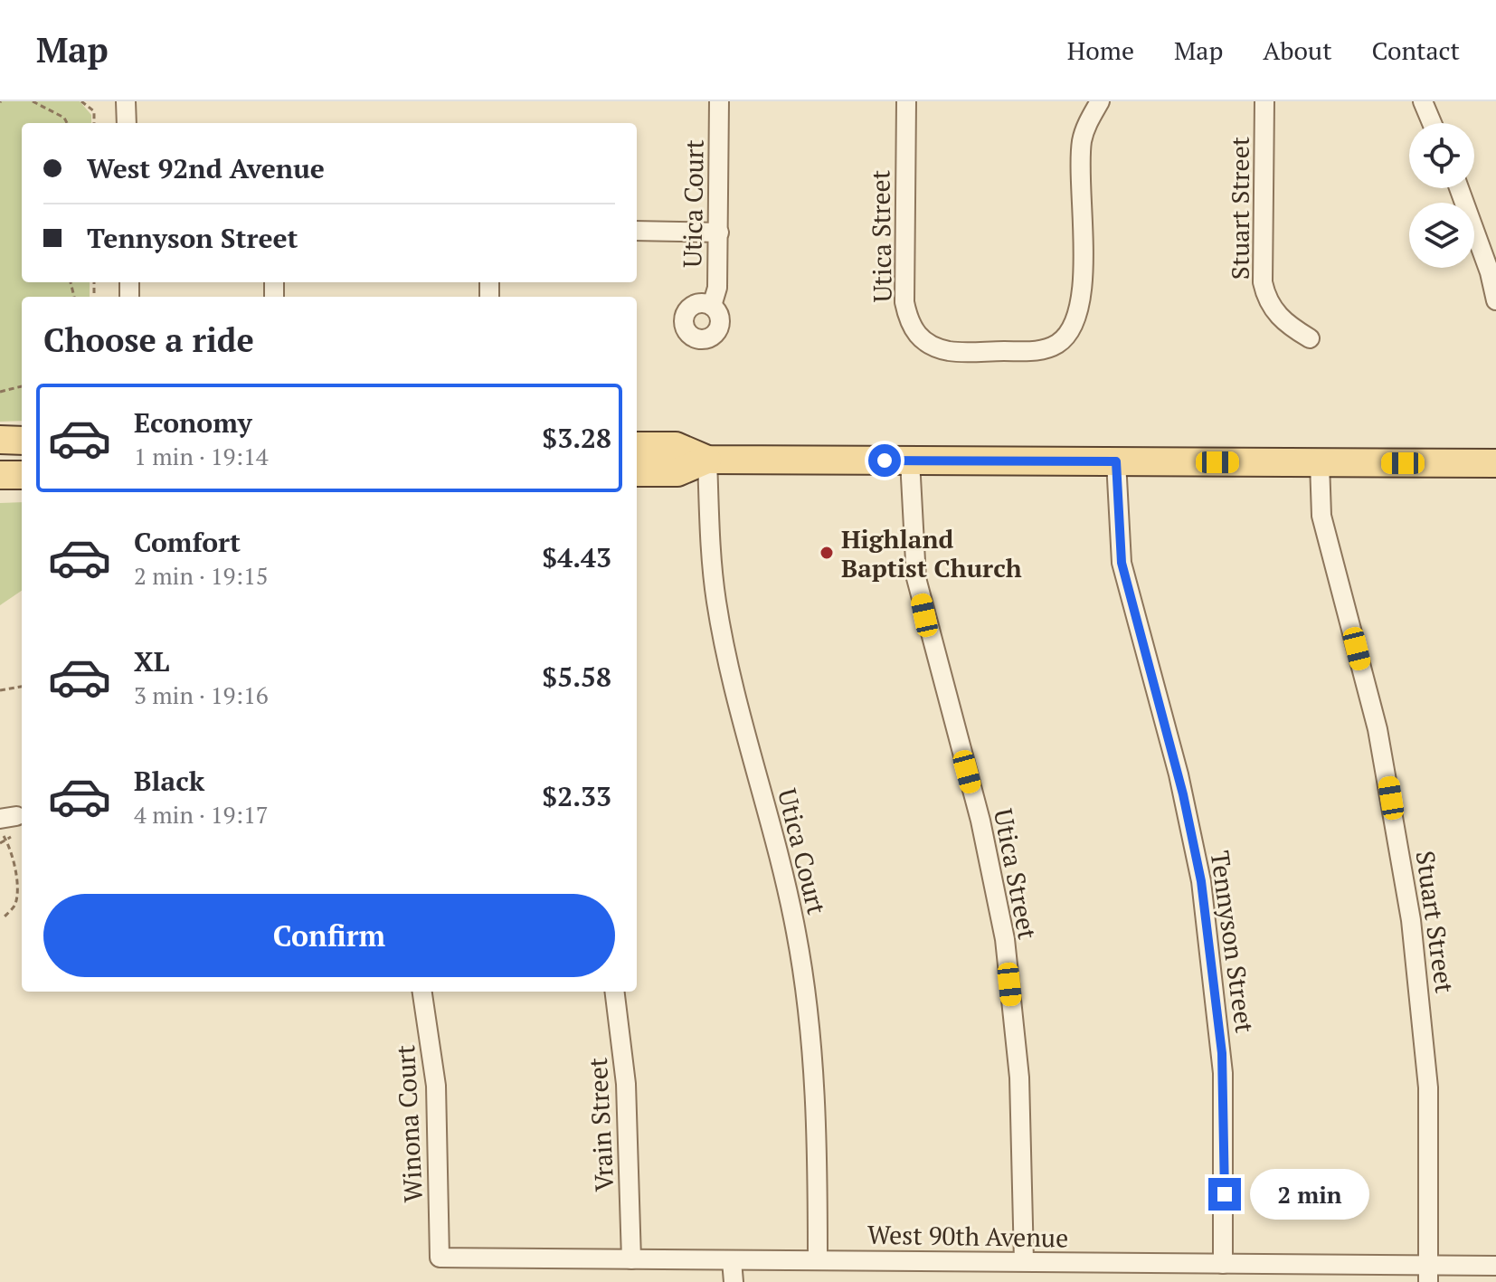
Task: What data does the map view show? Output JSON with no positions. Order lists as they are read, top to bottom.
{
  "streets": {
    "street": [
      "Utica Court",
      "Stuart Street",
      "Utica Street",
      "Tennyson Street",
      "Winona Court",
      "Vrain Street",
      "West 90th Avenue"
    ]
  },
  "crossings": [
    ["Utica Court", "West 90th Avenue"],
    ["Stuart Street", "West 90th Avenue"],
    ["Utica Street", "West 90th Avenue"],
    ["Tennyson Street", "West 90th Avenue"],
    ["Winona Court", "West 90th Avenue"],
    ["Vrain Street", "West 90th Avenue"]
  ],
  "places": ["Highland Baptist Church"],
  "page": {
    "header": "Map",
    "nav": [
      "Home",
      "Map",
      "About",
      "Contact"
    ],
    "banner": ["West 92nd Avenue", "Tennyson Street"],
    "heading": "Choose a ride",
    "list": [
      {
        "name": "Economy",
        "note": "1 min · 19:14",
        "value": "$3.28"
      },
      {
        "name": "Comfort",
        "note": "2 min · 19:15",
        "value": "$4.43"
      },
      {
        "name": "XL",
        "note": "3 min · 19:16",
        "value": "$5.58"
      },
      {
        "name": "Black",
        "note": "4 min · 19:17",
        "value": "$2.33"
      }
    ],
    "buttons": "Confirm",
    "bubble": "2 min"
  }
}
